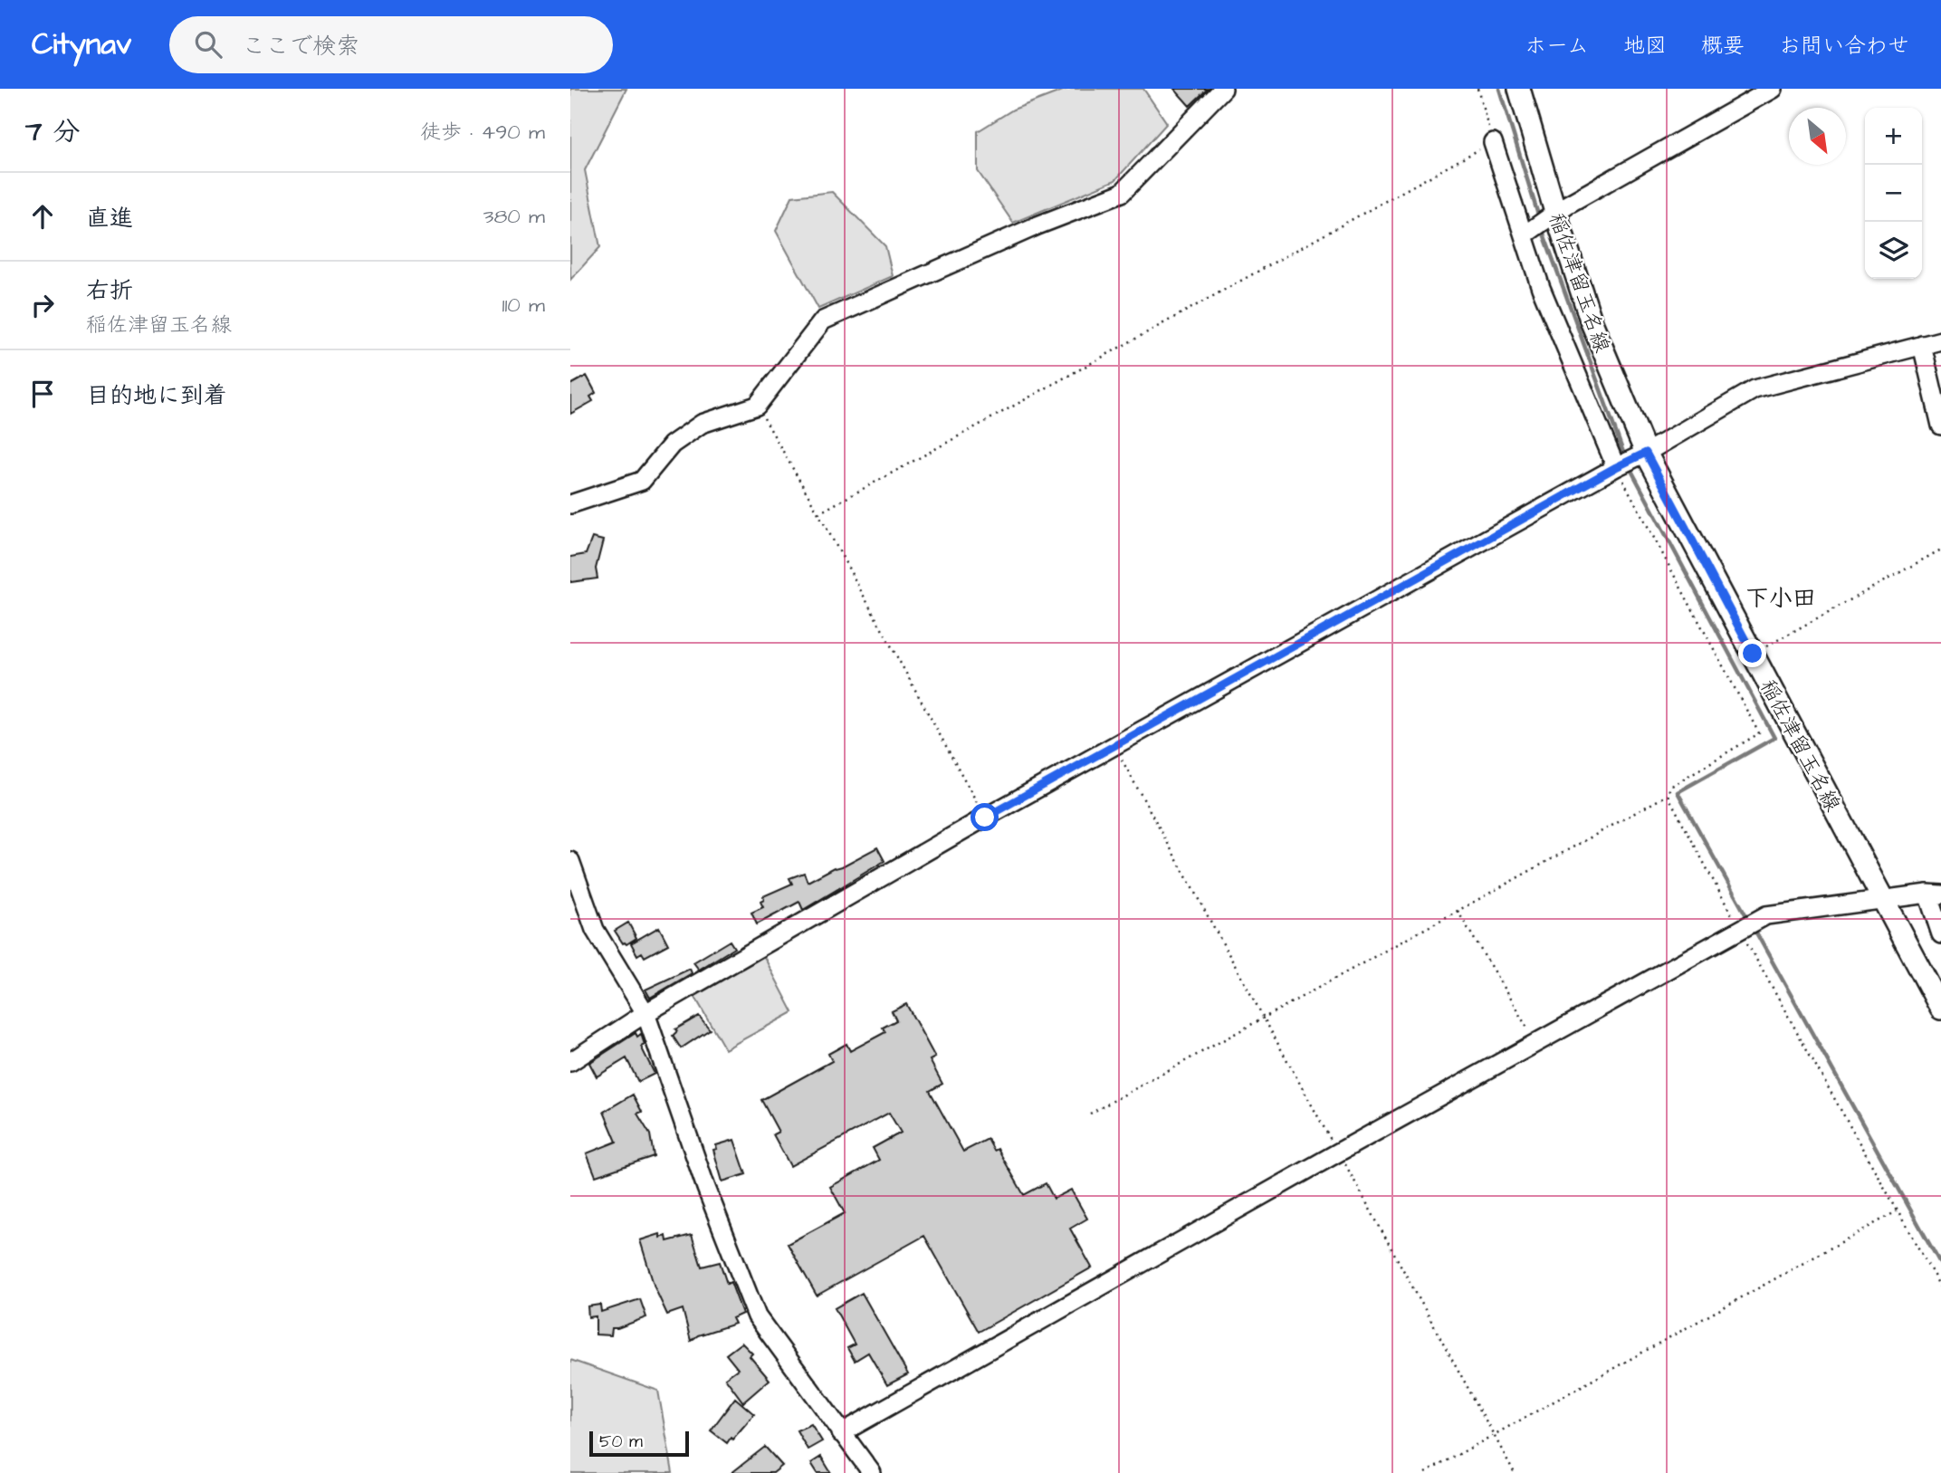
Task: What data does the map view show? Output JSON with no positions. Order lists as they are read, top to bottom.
{
  "streets": {
    "main road": ["稲佐津留玉名線"]
  },
  "districts": ["下小田"],
  "scale_bar": "50 m",
  "north": "bottom right",
  "page": {
    "header": "Citynav",
    "search": "ここで検索",
    "nav": [
      "ホーム",
      "地図",
      "概要",
      "お問い合わせ"
    ],
    "heading": ["7 分", "徒歩 · 490 m"],
    "map_buttons": ["+", "−"],
    "list": [
      ["直進", "380 m"],
      ["右折", "稲佐津留玉名線", "110 m"],
      "目的地に到着"
    ],
    "scale": "50 m"
  }
}
